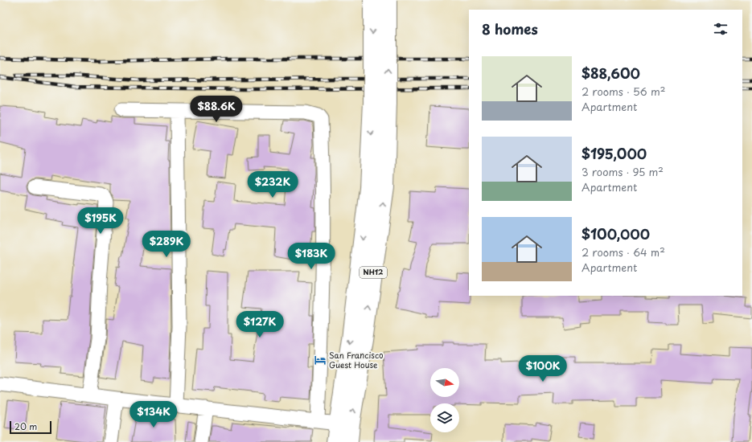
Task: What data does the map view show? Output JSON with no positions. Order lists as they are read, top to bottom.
{
  "streets": {
    "highway": ["NH12"]
  },
  "places": {
    "hotel": ["San Francisco Guest House"]
  },
  "scale_bar": "20 m",
  "north": "right",
  "page": {
    "heading": "8 homes",
    "list": [
      {
        "name": "$88,600",
        "note": "2 rooms · 56 m² · Apartment"
      },
      {
        "name": "$195,000",
        "note": "3 rooms · 95 m² · Apartment"
      },
      {
        "name": "$100,000",
        "note": "2 rooms · 64 m² · Apartment"
      }
    ],
    "price": [
      "$88.6K",
      "$232K",
      "$195K",
      "$289K",
      "$183K",
      "$127K",
      "$100K",
      "$134K"
    ],
    "scale": "20 m"
  }
}
